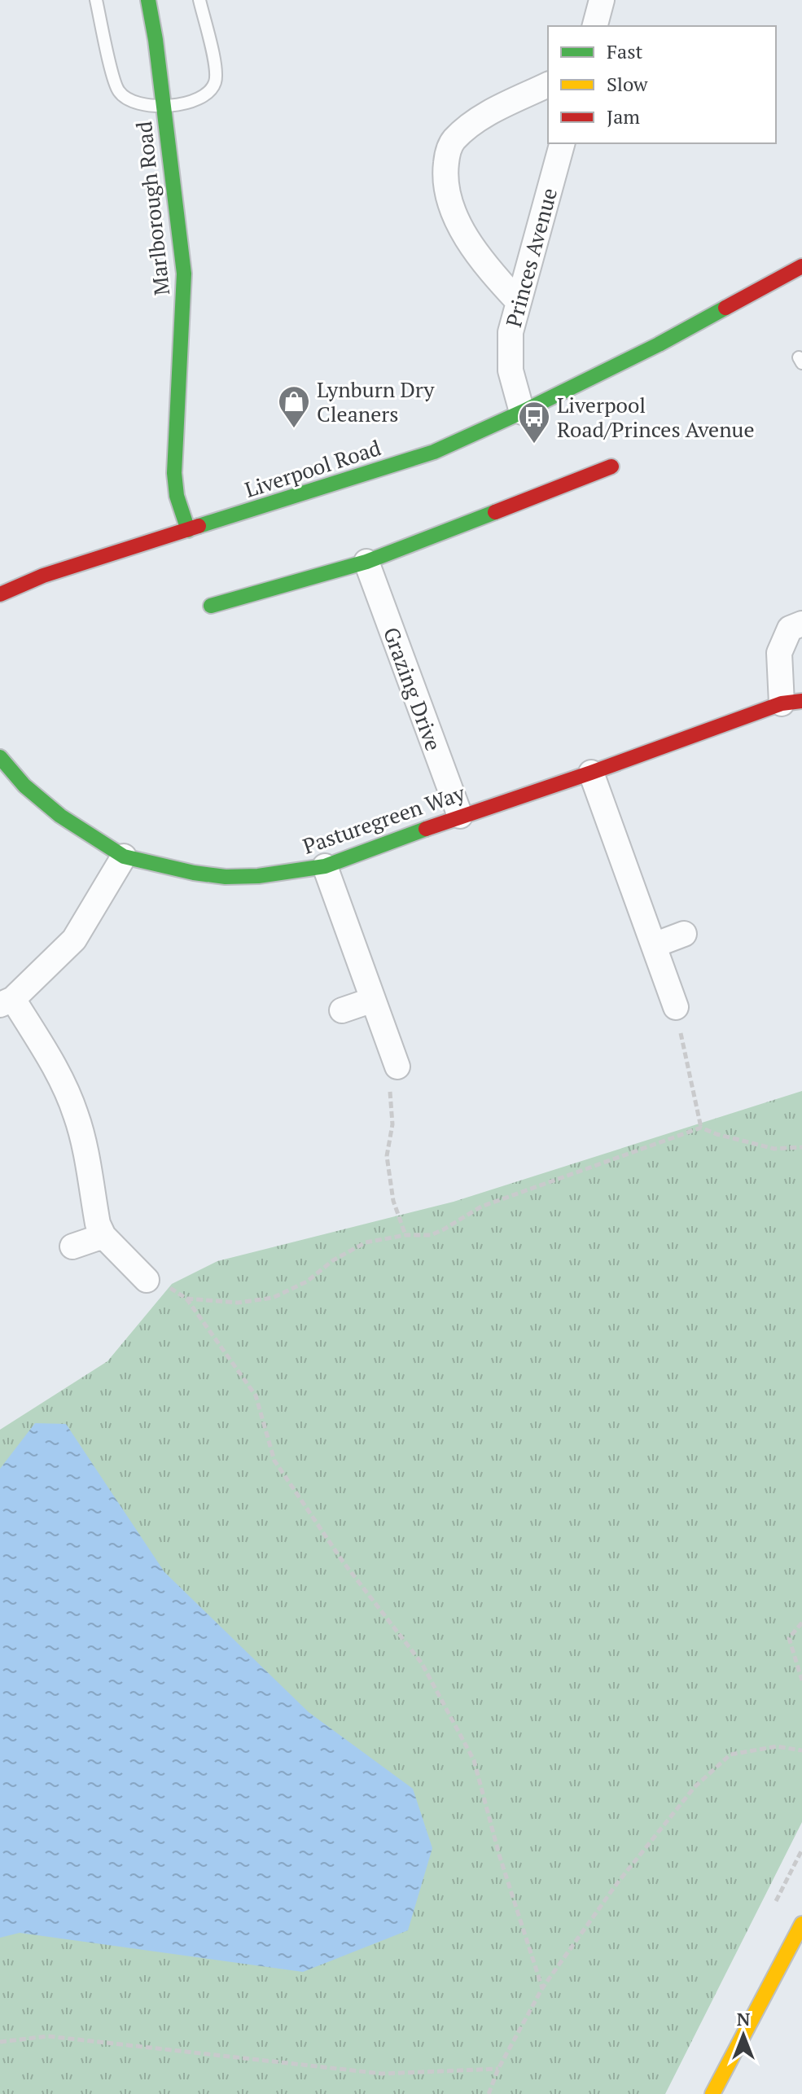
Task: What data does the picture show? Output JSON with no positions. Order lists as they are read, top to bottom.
{
  "streets": {
    "main road": ["Marlborough Road", "Liverpool Road", "Pasturegreen Way"],
    "street": ["Princes Avenue", "Grazing Drive"]
  },
  "crossings": [
    ["Marlborough Road", "Liverpool Road"],
    ["Princes Avenue", "Liverpool Road"],
    ["Grazing Drive", "Pasturegreen Way"]
  ],
  "places": {
    "shop": ["Lynburn Dry Cleaners"],
    "bus stop": ["Liverpool Road/Princes Avenue"]
  },
  "legend": ["Fast", "Slow", "Jam"],
  "north": "top"
}
